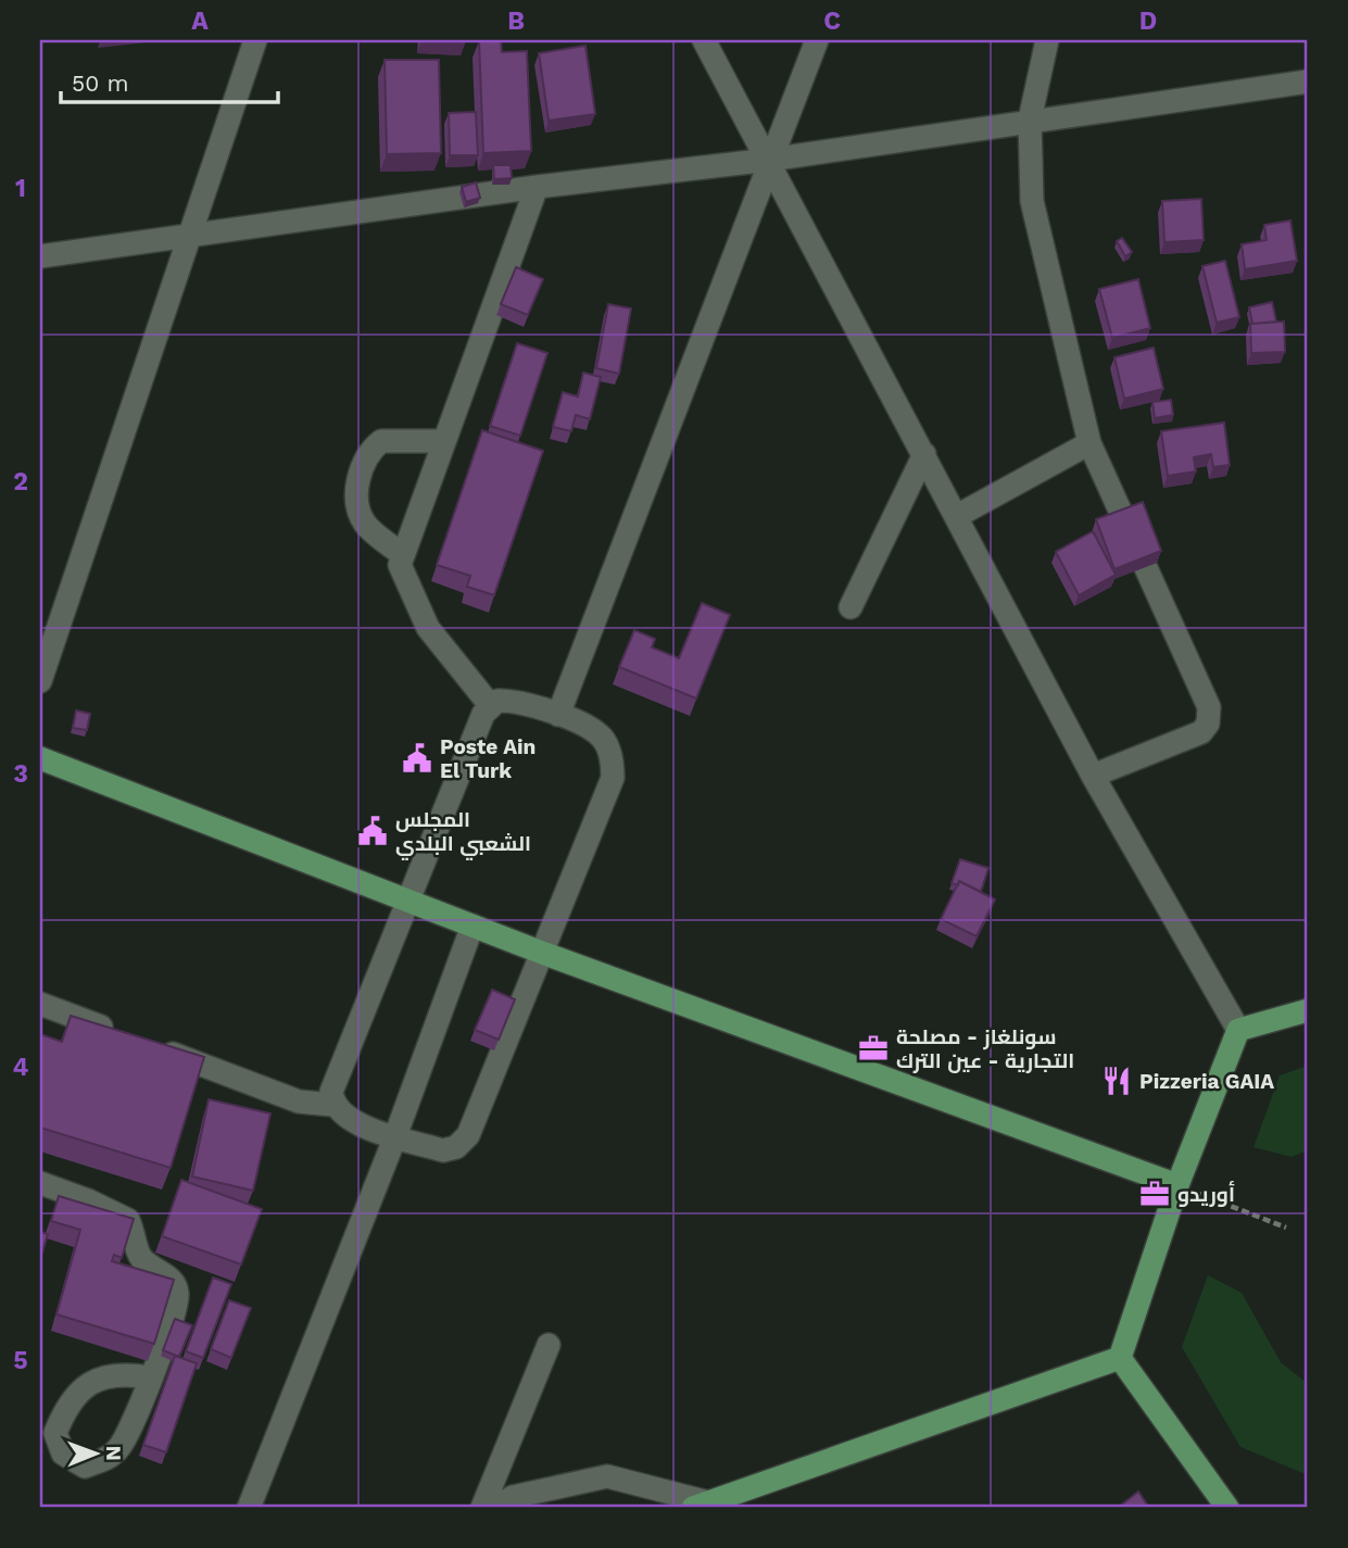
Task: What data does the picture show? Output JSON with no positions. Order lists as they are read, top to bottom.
{
  "places": {
    "public building": ["Poste Ain El Turk", "المجلس الشعبي البلدي"],
    "office": ["سونلغاز - مصلحة التجارية - عين الترك", "أوريدو"],
    "restaurant": ["Pizzeria GAIA"]
  },
  "scale_bar": "50 m",
  "north": "right",
  "grid": {
    "columns": [
      "A",
      "B",
      "C",
      "D"
    ],
    "rows": [
      "1",
      "2",
      "3",
      "4",
      "5"
    ]
  }
}
